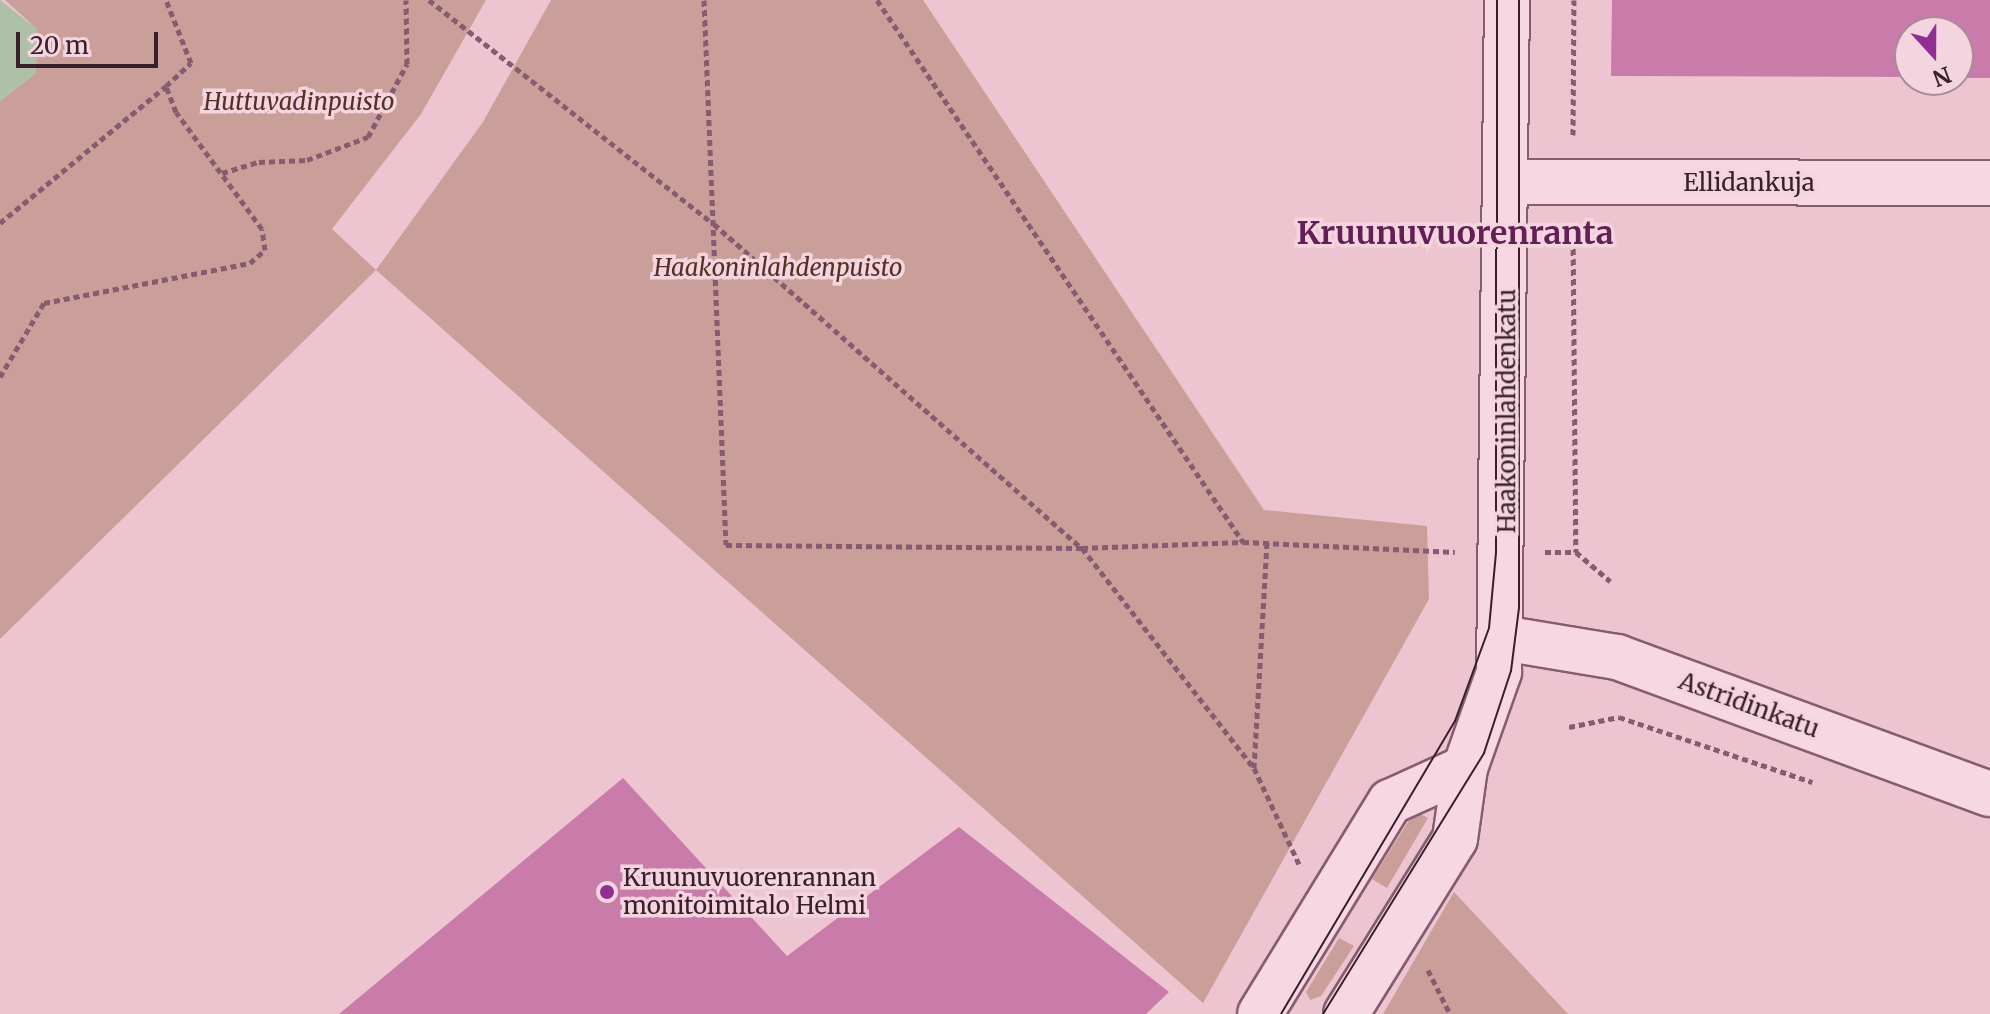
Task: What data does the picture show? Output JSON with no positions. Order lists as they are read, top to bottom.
{
  "streets": {
    "street": ["Ellidankuja", "Haakoninlahdenkatu", "Astridinkatu"]
  },
  "crossings": [
    ["Ellidankuja", "Haakoninlahdenkatu"],
    ["Haakoninlahdenkatu", "Astridinkatu"]
  ],
  "districts": ["Kruunuvuorenranta"],
  "parks": ["Huttuvadinpuisto", "Haakoninlahdenpuisto"],
  "places": ["Kruunuvuorenrannan monitoimitalo Helmi"],
  "scale_bar": "20 m",
  "north": "bottom"
}
